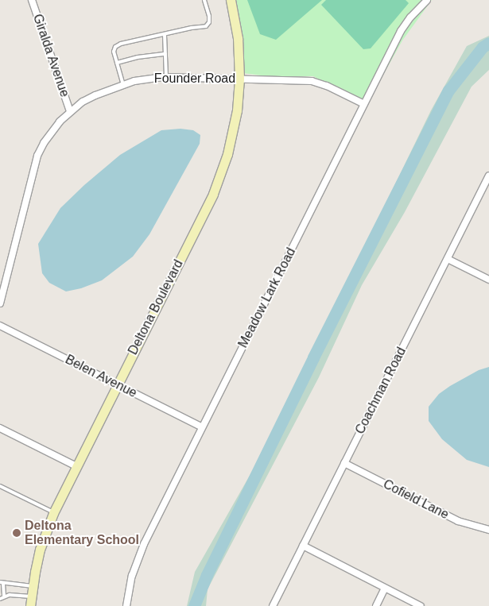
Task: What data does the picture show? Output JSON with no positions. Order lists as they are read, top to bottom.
{
  "streets": {
    "main road": ["Deltona Boulevard"],
    "street": [
      "Giralda Avenue",
      "Founder Road",
      "Meadow Lark Road",
      "Belen Avenue",
      "Coachman Road",
      "Cofield Lane"
    ]
  },
  "crossings": [
    ["Giralda Avenue", "Founder Road"],
    ["Founder Road", "Meadow Lark Road"],
    ["Founder Road", "Deltona Boulevard"],
    ["Meadow Lark Road", "Belen Avenue"],
    ["Deltona Boulevard", "Belen Avenue"],
    ["Coachman Road", "Cofield Lane"]
  ],
  "places": ["Deltona Elementary School"]
}
